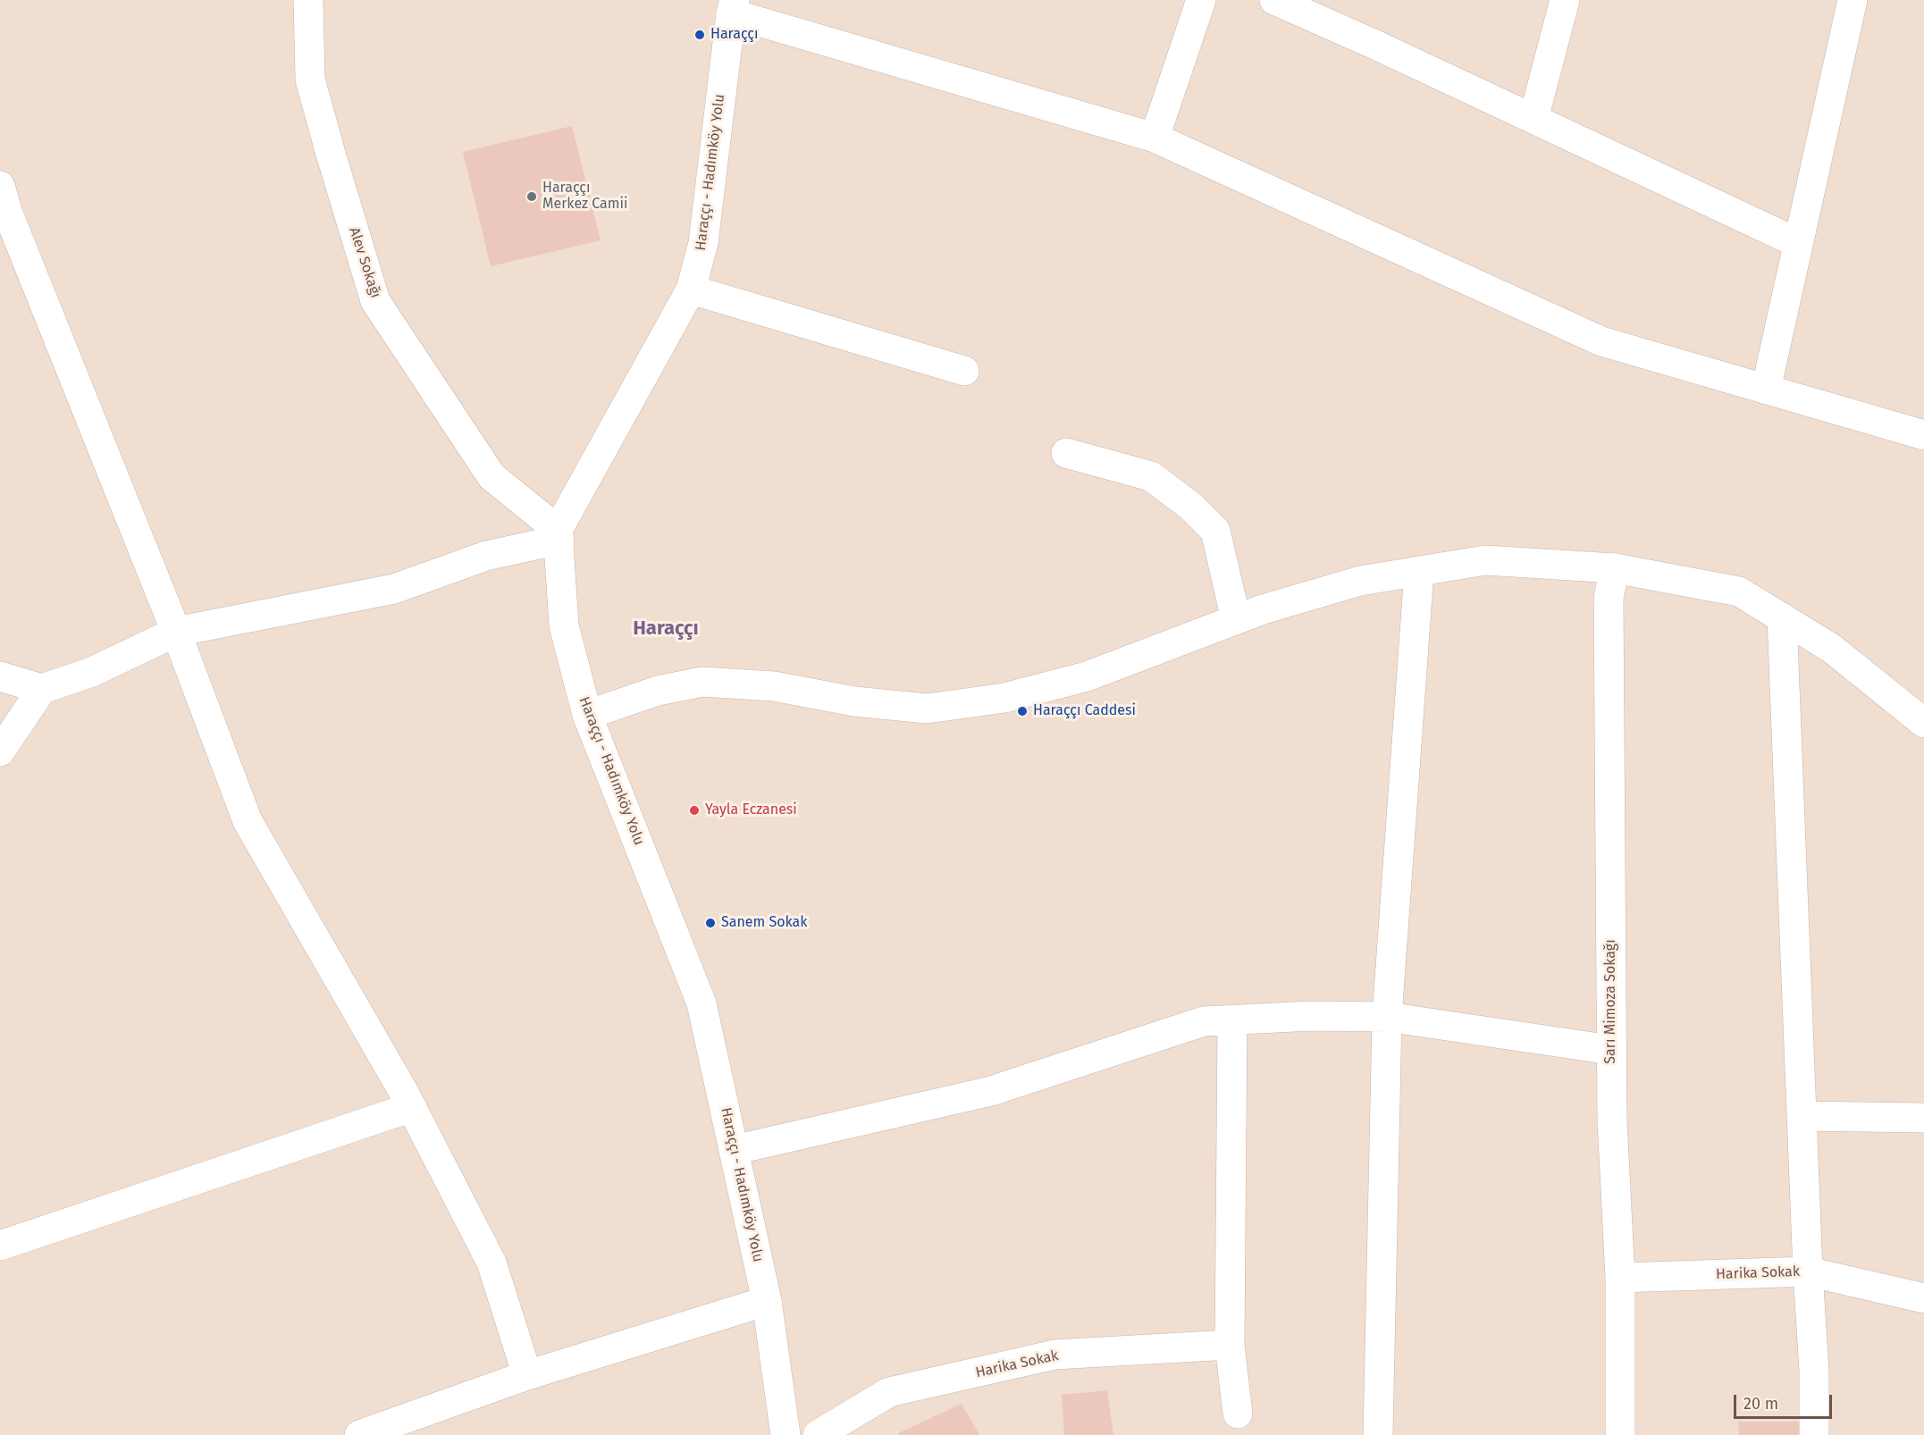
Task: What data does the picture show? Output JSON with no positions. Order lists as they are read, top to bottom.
{
  "streets": {
    "street": [
      "Haraççı - Hadımköy Yolu",
      "Alev Sokağı",
      "Sarı Mimoza Sokağı",
      "Harika Sokak"
    ]
  },
  "crossings": [
    ["Haraççı - Hadımköy Yolu", "Alev Sokağı"],
    ["Sarı Mimoza Sokağı", "Harika Sokak"]
  ],
  "districts": ["Haraççı"],
  "places": [
    "Haraççı",
    "Haraççı Merkez Camii",
    "Haraççı Caddesi",
    "Yayla Eczanesi",
    "Sanem Sokak"
  ],
  "scale_bar": "20 m"
}
